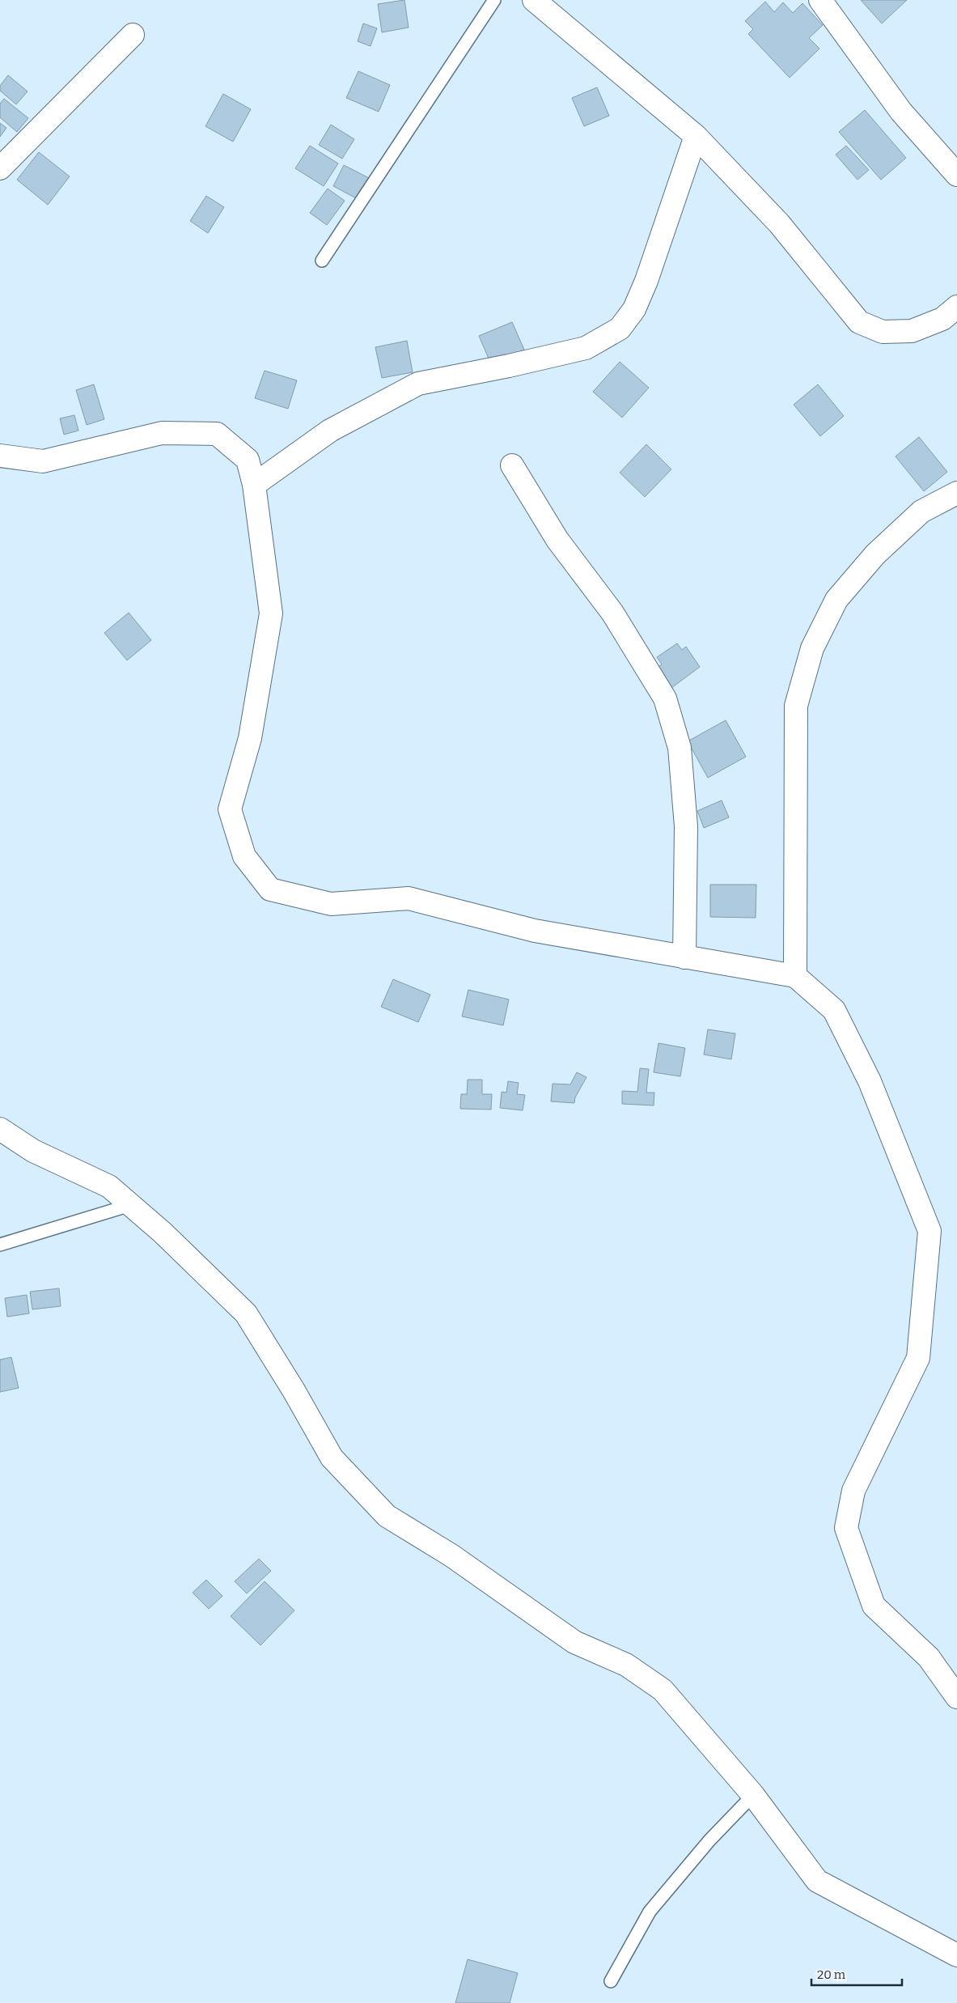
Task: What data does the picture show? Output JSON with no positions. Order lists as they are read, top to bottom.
{
  "scale_bar": "20 m"
}
